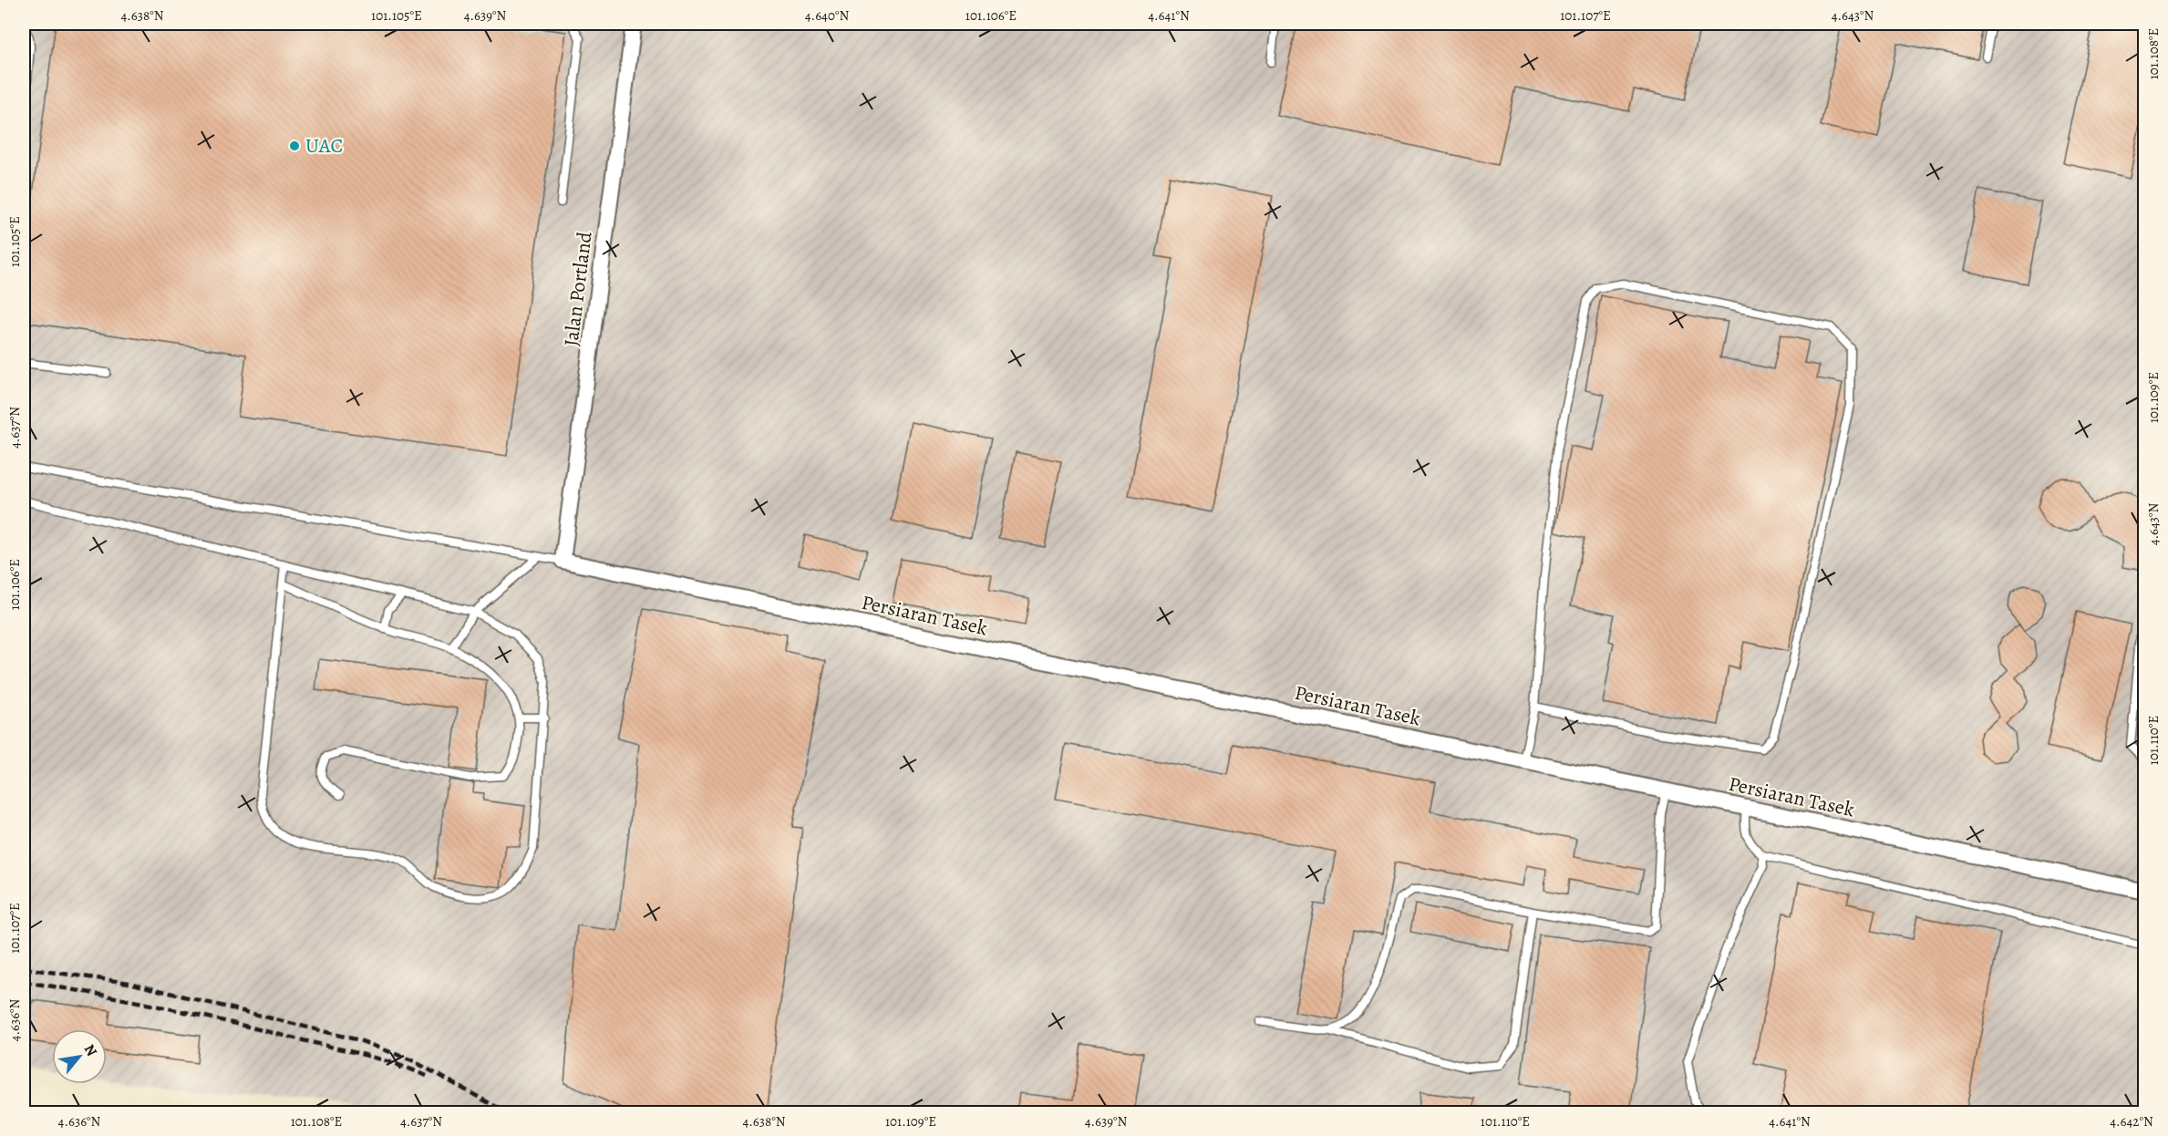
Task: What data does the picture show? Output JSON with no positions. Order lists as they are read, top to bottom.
{
  "streets": {
    "street": ["Jalan Portland", "Persiaran Tasek"]
  },
  "crossings": [
    ["Jalan Portland", "Persiaran Tasek"]
  ],
  "places": ["UAC"],
  "north": "top right",
  "coordinates": [
    "4.638°N",
    "101.105°E",
    "4.639°N",
    "4.640°N",
    "101.106°E",
    "4.641°N",
    "101.107°E",
    "4.643°N",
    "101.108°E",
    "101.109°E",
    "4.637°N",
    "101.110°E",
    "4.636°N",
    "4.642°N"
  ]
}
